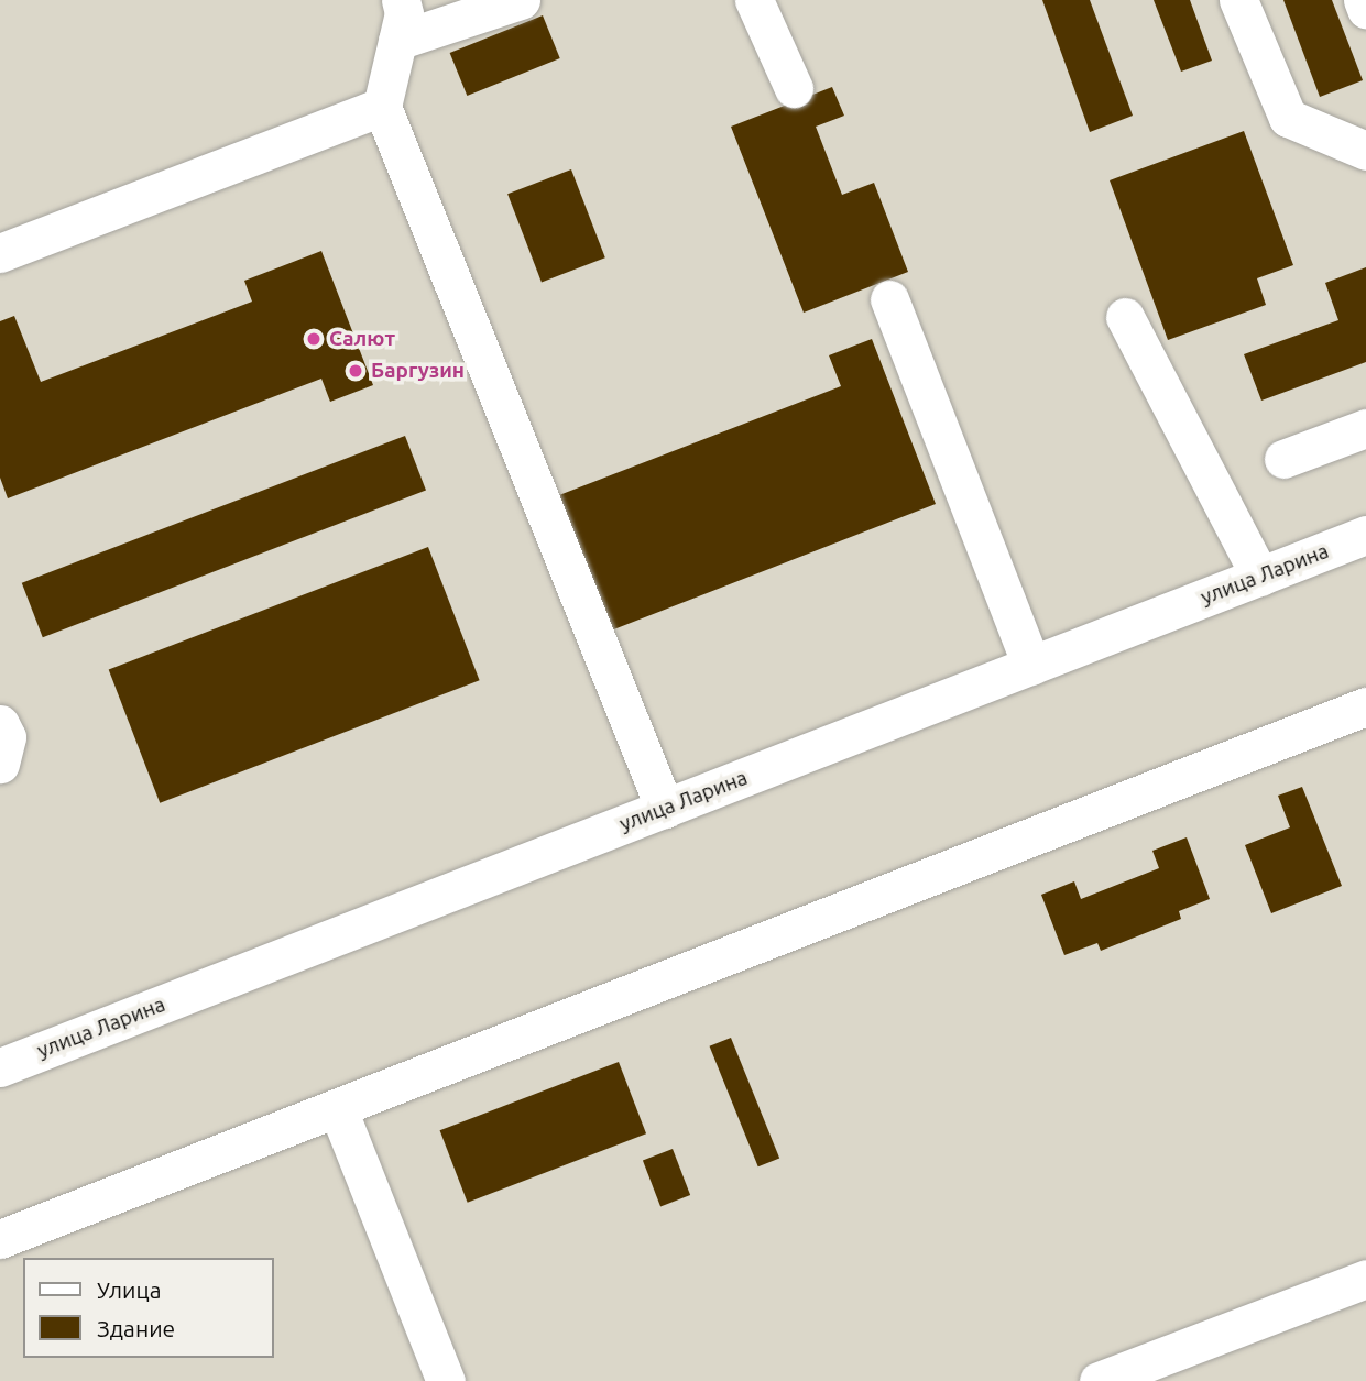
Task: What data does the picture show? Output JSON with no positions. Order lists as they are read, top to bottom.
{
  "streets": {
    "street": ["улица Ларина"]
  },
  "places": ["Салют", "Баргузин"],
  "legend": ["Улица", "Здание"]
}
